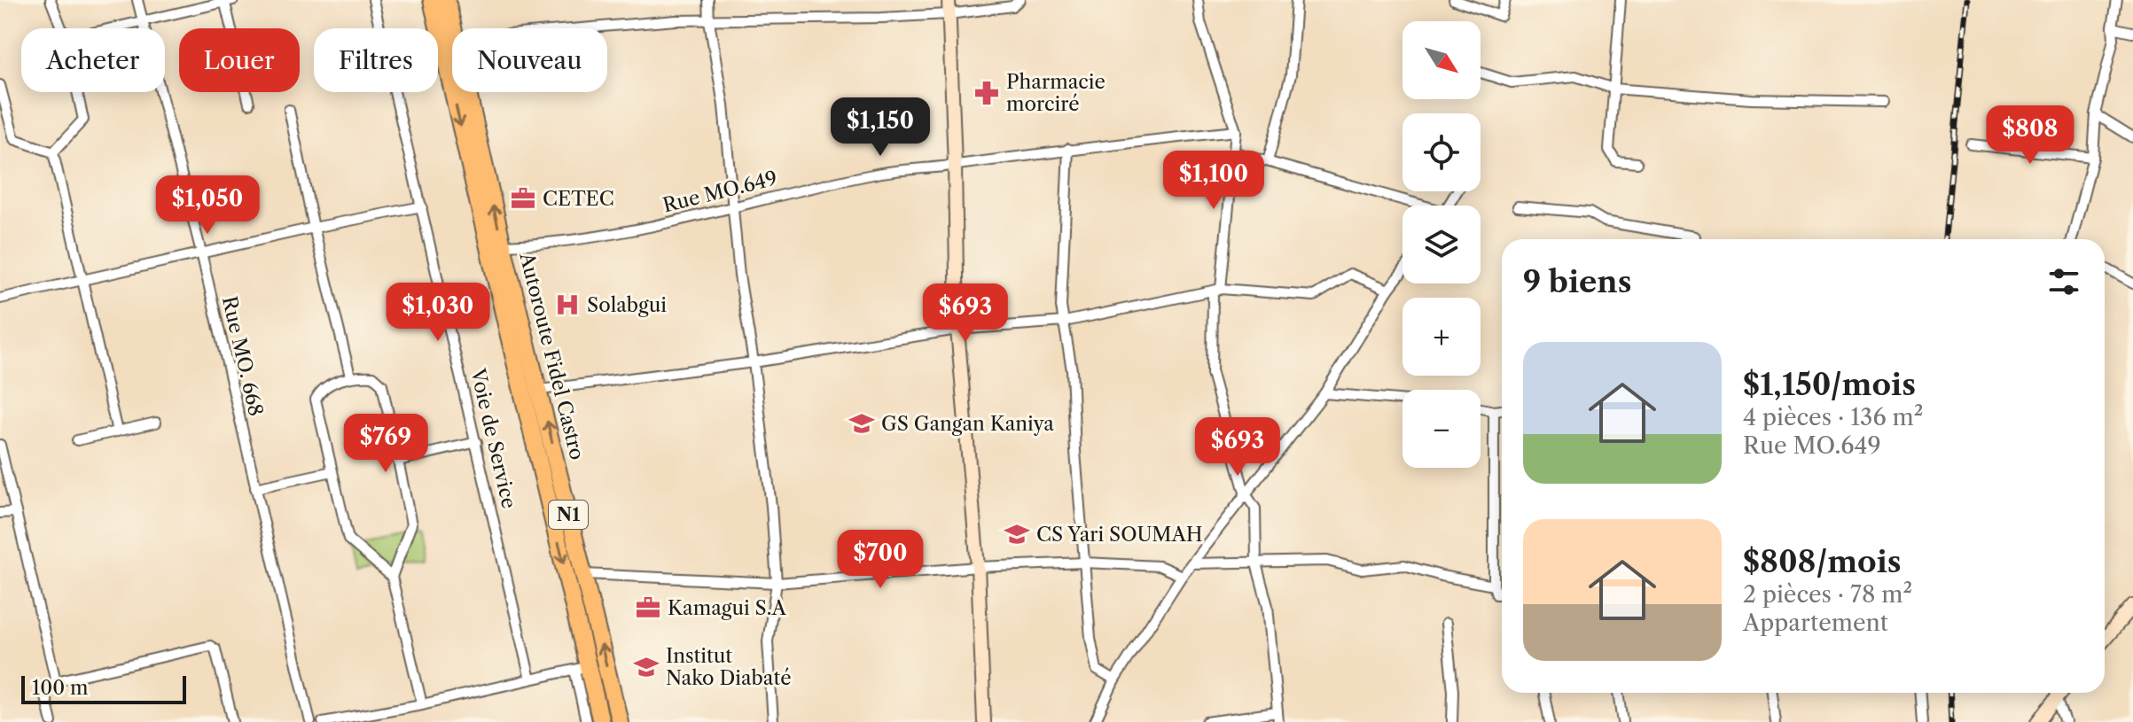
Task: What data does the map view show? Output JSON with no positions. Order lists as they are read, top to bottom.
{
  "streets": {
    "highway": ["Autoroute Fidel Castro", "N1"],
    "street": ["Rue MO.649", "Rue MO. 668", "Voie de Service"]
  },
  "crossings": [
    ["Rue MO.649", "Autoroute Fidel Castro"]
  ],
  "places": {
    "pharmacy": ["Pharmacie morciré"],
    "office": ["CETEC", "Kamagui S.A"],
    "hospital": ["Solabgui"],
    "school or university": ["GS Gangan Kaniya", "CS Yari SOUMAH", "Institut Nako Diabaté"]
  },
  "scale_bar": "100 m",
  "north": "bottom right",
  "page": {
    "map_buttons": ["+", "−"],
    "chip": [
      "Acheter",
      "Louer",
      "Filtres",
      "Nouveau"
    ],
    "price": [
      "$1,150",
      "$808",
      "$1,100",
      "$1,050",
      "$1,030",
      "$693",
      "$769",
      "$693",
      "$700"
    ],
    "heading": "9 biens",
    "list": [
      {
        "name": "$1,150/mois",
        "note": "4 pièces · 136 m² · Rue MO.649"
      },
      {
        "name": "$808/mois",
        "note": "2 pièces · 78 m² · Appartement"
      }
    ],
    "scale": "100 m"
  }
}
